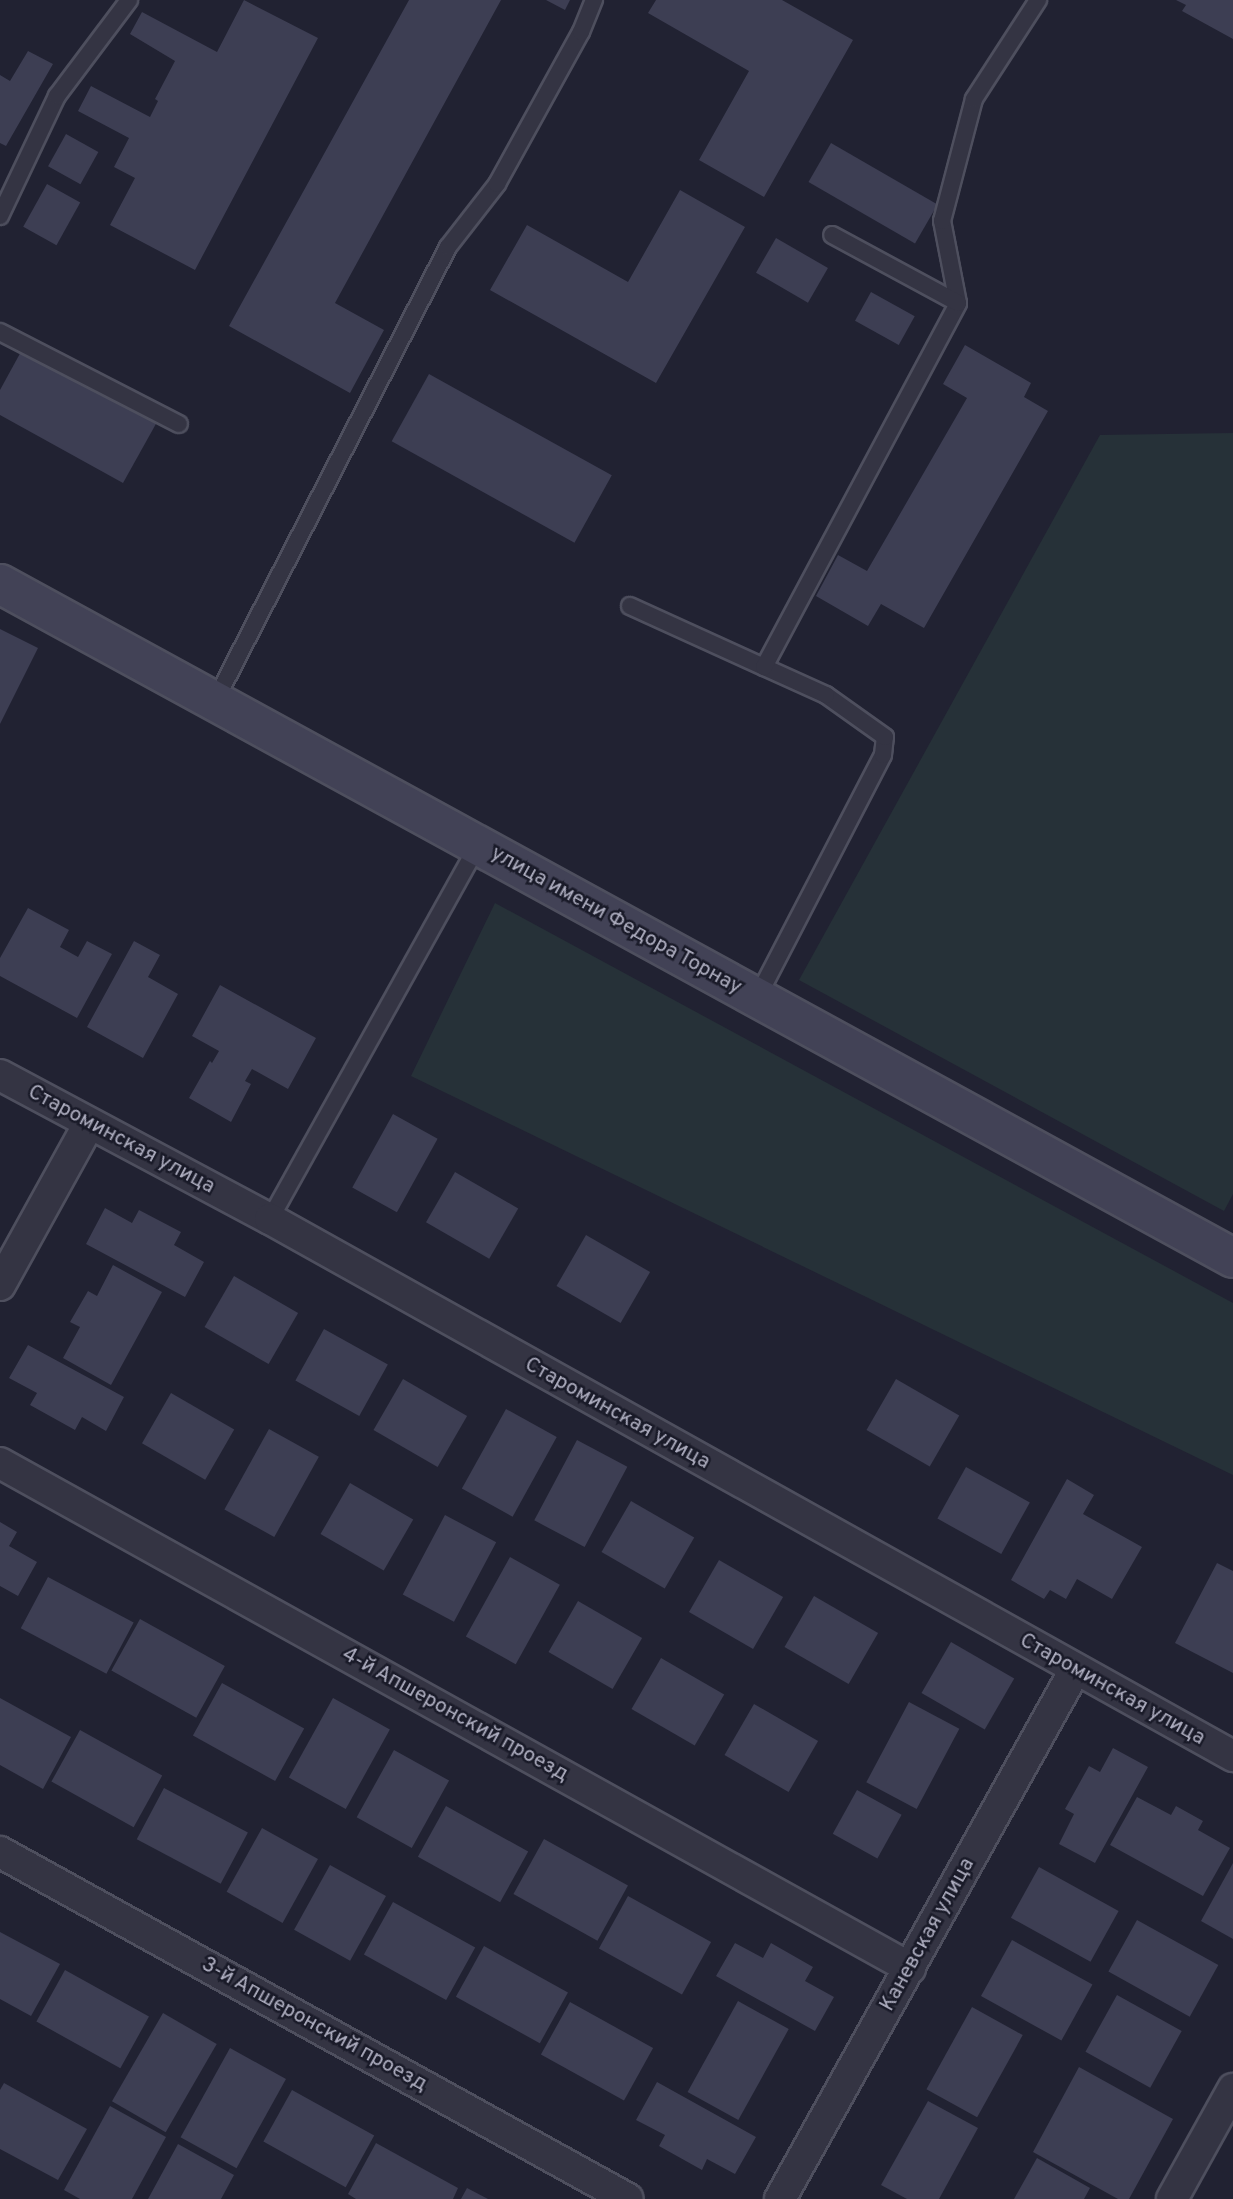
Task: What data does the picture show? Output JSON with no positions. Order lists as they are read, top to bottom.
{
  "streets": {
    "street": [
      "улица имени Федора Торнау",
      "Староминская улица",
      "4-й Апшеронский проезд",
      "Каневская улица",
      "3-й Апшеронский проезд"
    ]
  },
  "crossings": [
    ["Староминская улица", "Каневская улица"],
    ["4-й Апшеронский проезд", "Каневская улица"]
  ]
}
